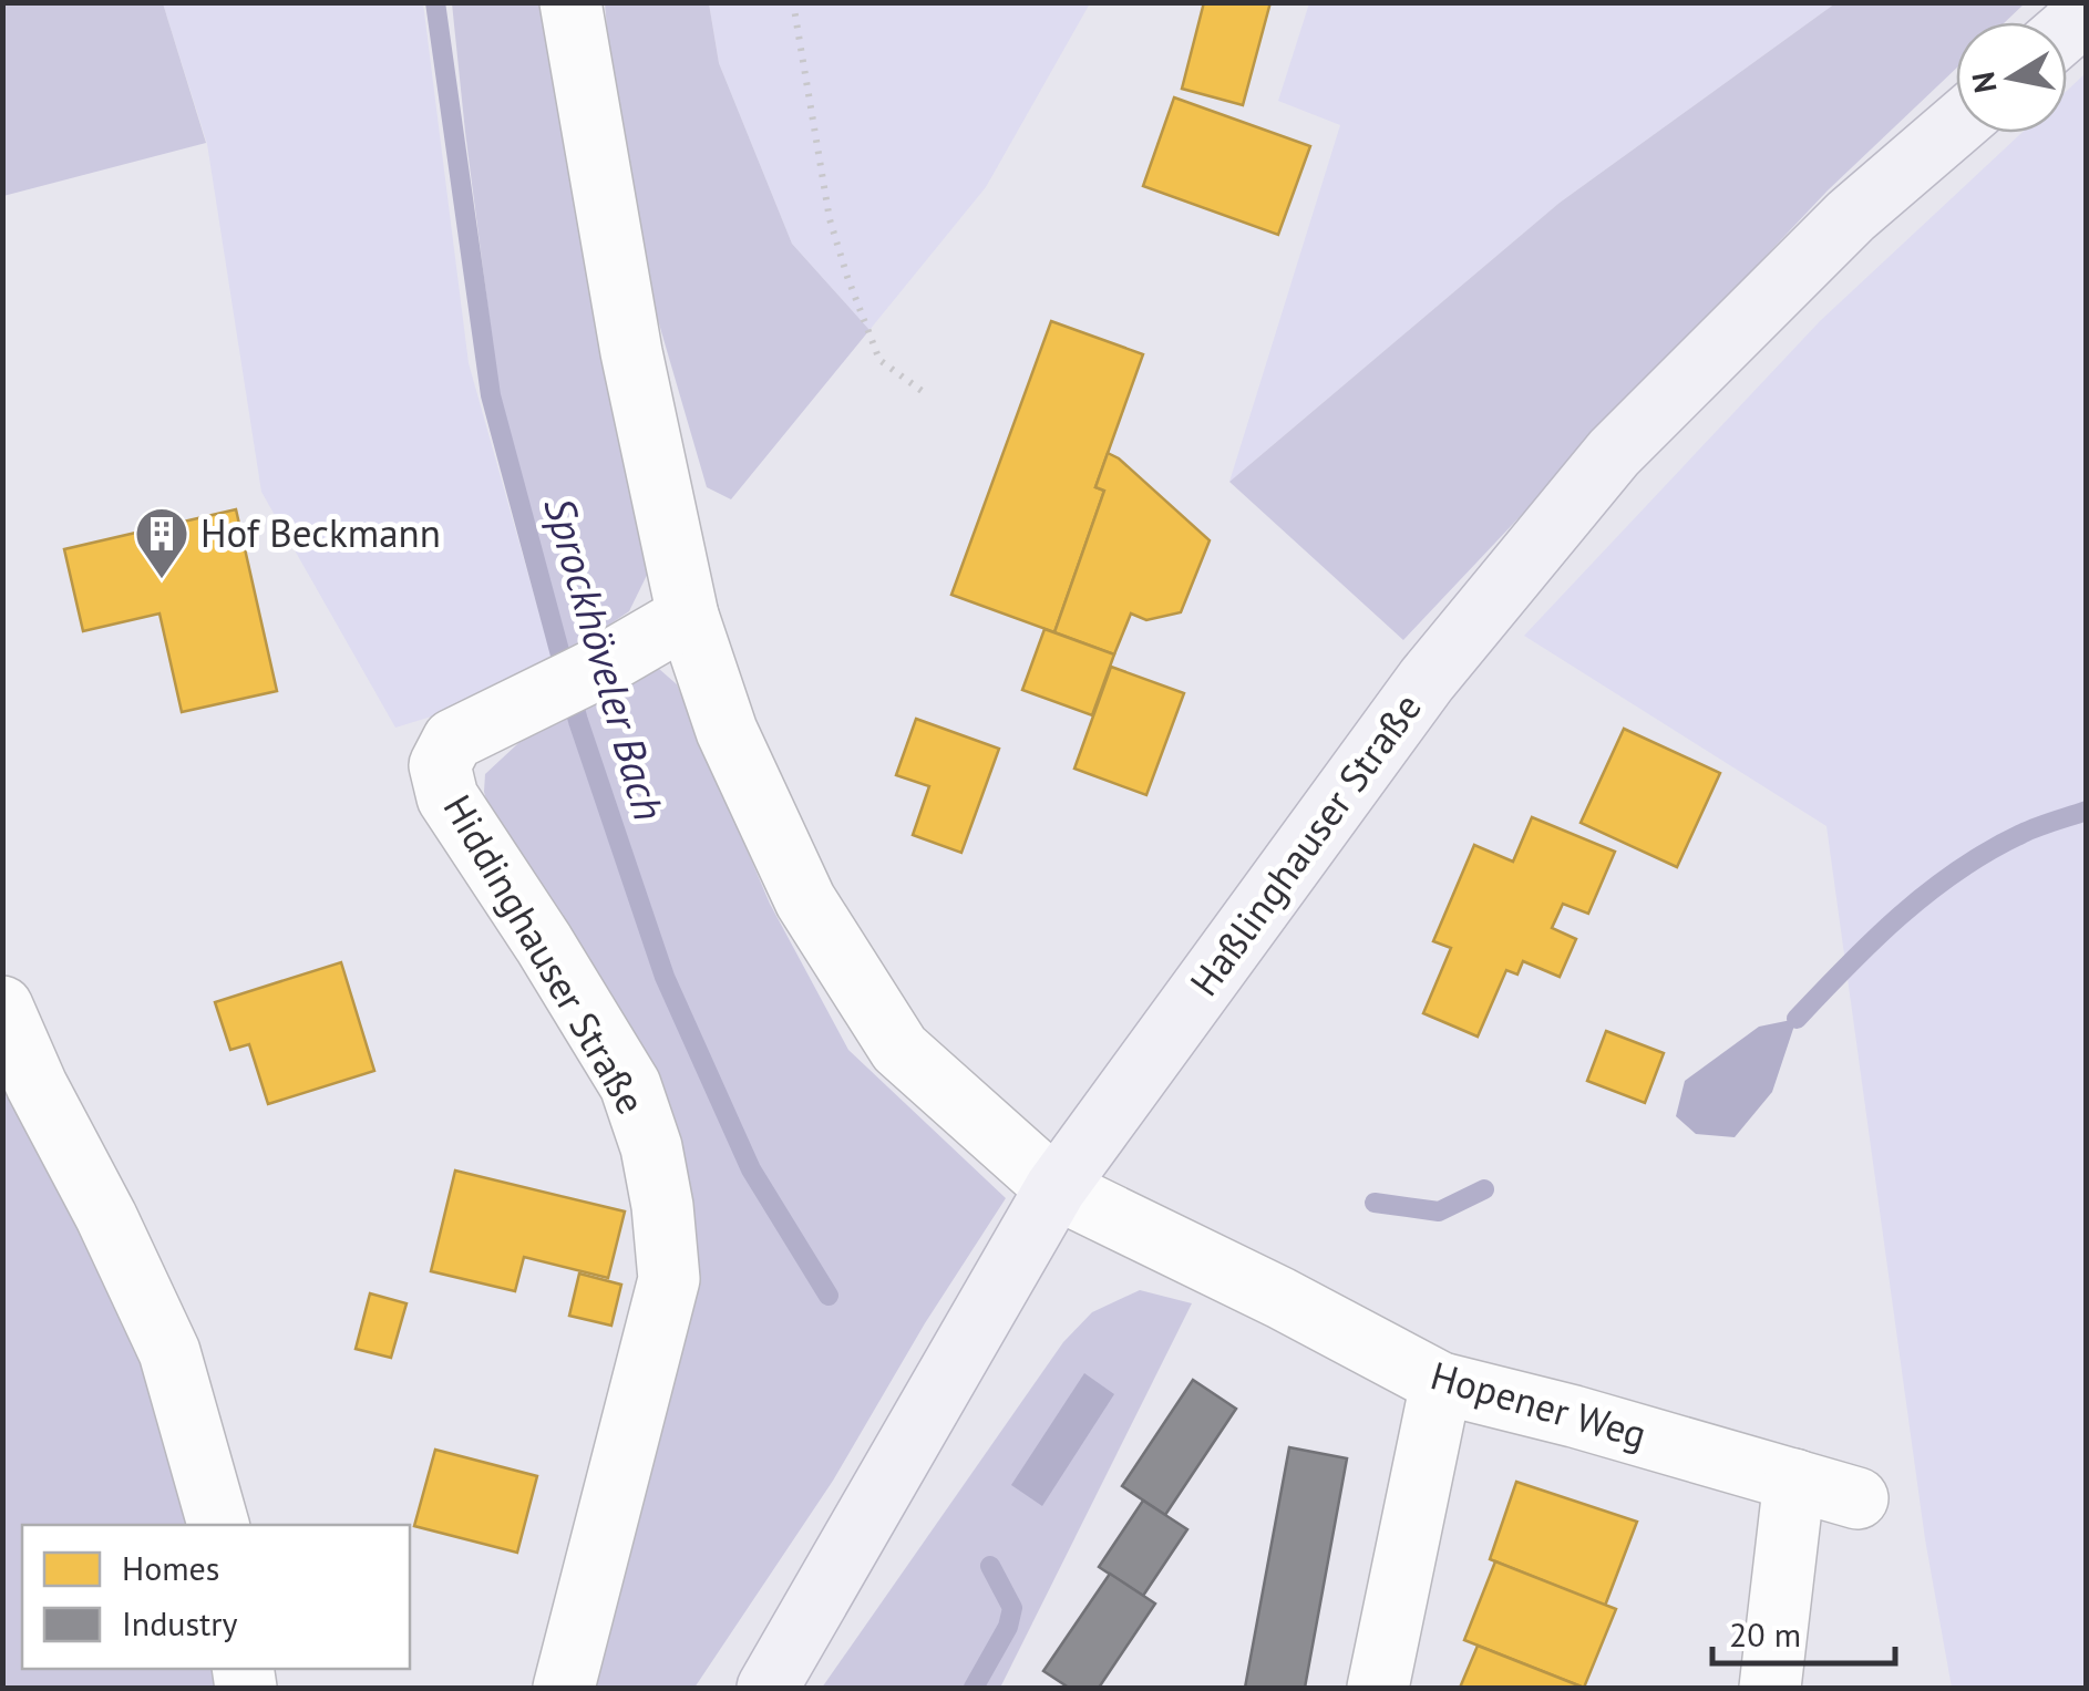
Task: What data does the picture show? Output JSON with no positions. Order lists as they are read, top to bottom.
{
  "streets": {
    "main road": ["Haßlinghauser Straße"],
    "street": ["Hiddinghauser Straße", "Hopener Weg"]
  },
  "crossings": [
    ["Haßlinghauser Straße", "Hopener Weg"]
  ],
  "water": ["Sprockhöveler Bach"],
  "places": {
    "building": ["Hof Beckmann"]
  },
  "legend": ["Homes", "Industry"],
  "scale_bar": "20 m",
  "north": "left"
}
